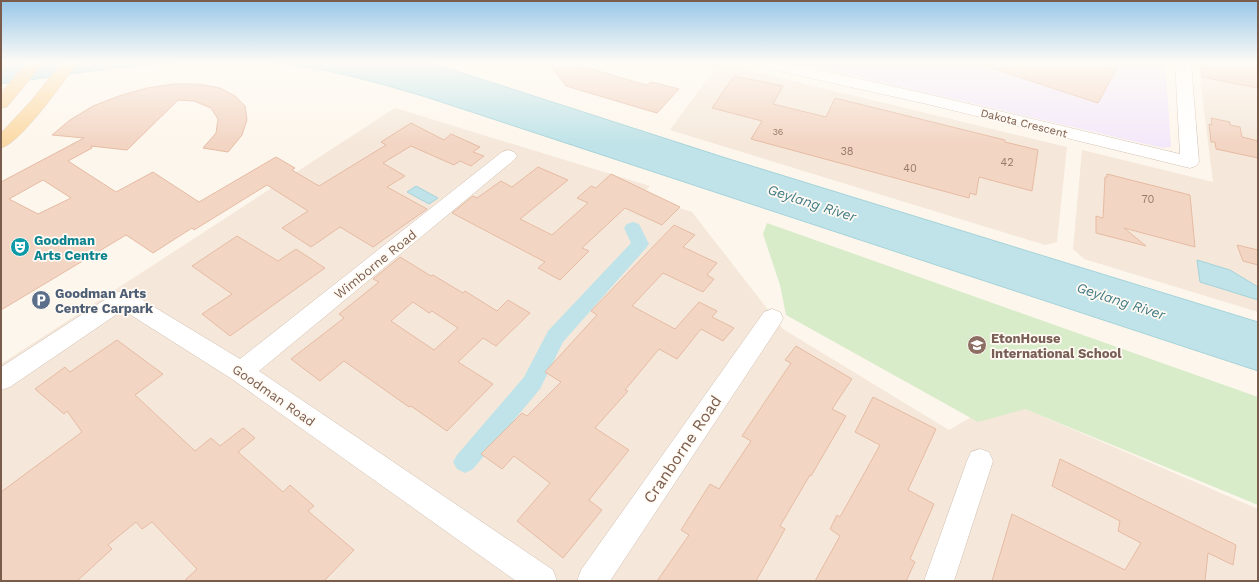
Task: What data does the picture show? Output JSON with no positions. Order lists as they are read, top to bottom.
{
  "streets": {
    "street": [
      "Dakota Crescent",
      "Wimborne Road",
      "Goodman Road",
      "Cranborne Road"
    ]
  },
  "crossings": [
    ["Wimborne Road", "Goodman Road"]
  ],
  "water": ["Geylang River"],
  "places": {
    "theatre": ["Goodman Arts Centre"],
    "parking": ["Goodman Arts Centre Carpark"],
    "school or university": ["EtonHouse International School"]
  },
  "house_numbers": [
    "36",
    "38",
    "42",
    "40",
    "70"
  ]
}
